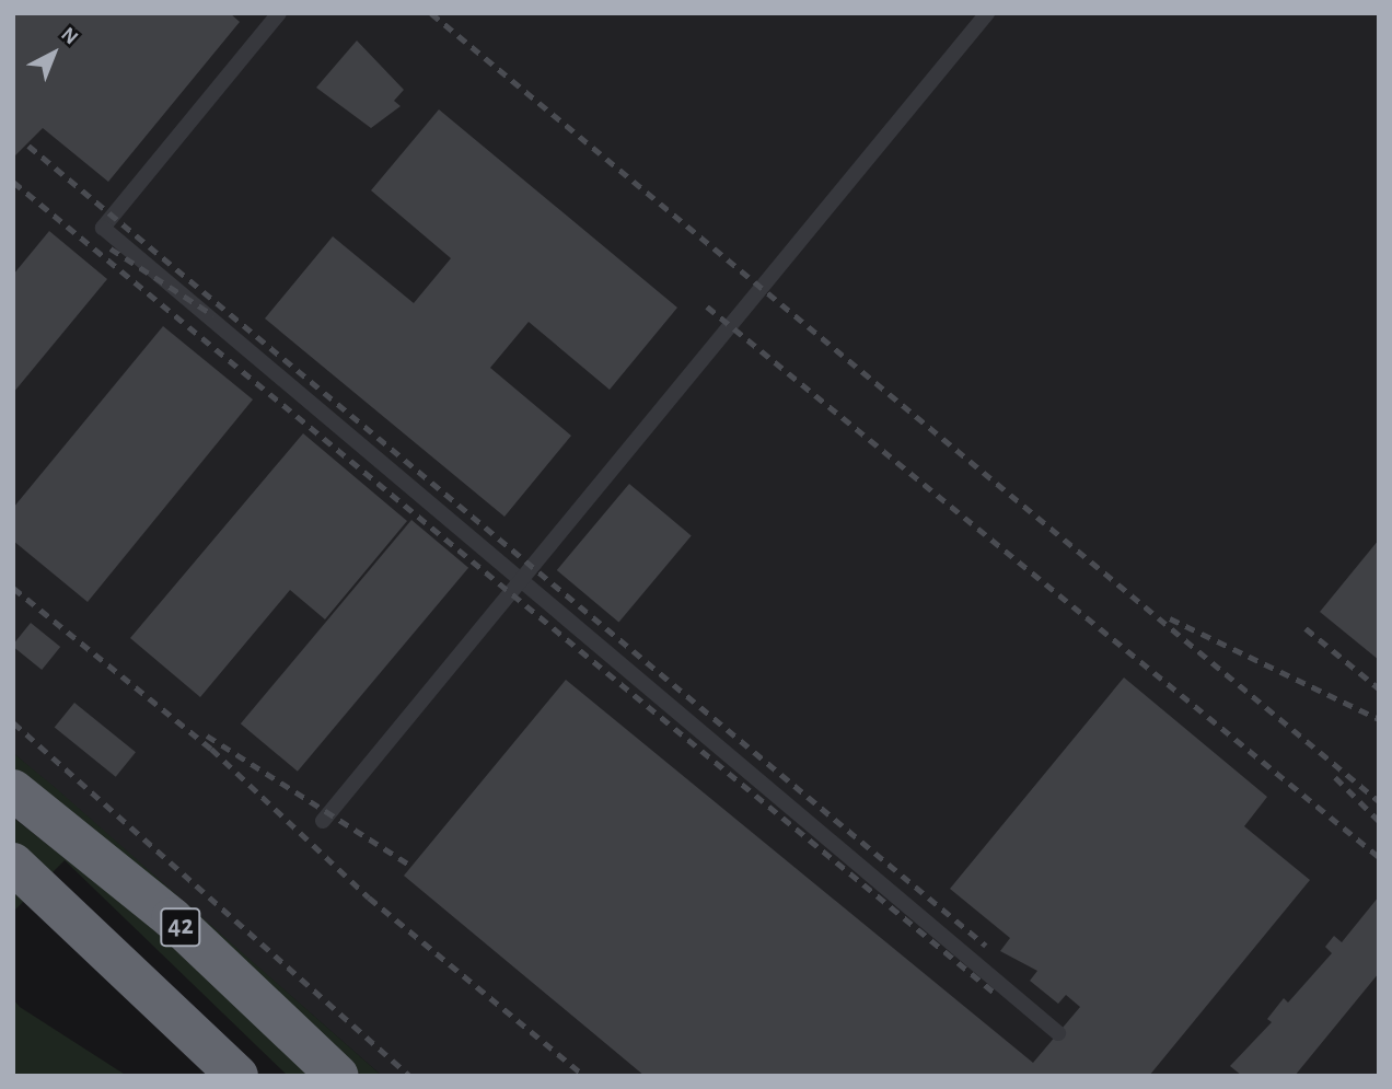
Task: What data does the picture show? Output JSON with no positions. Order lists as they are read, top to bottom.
{
  "streets": {
    "highway": ["42"]
  },
  "north": "top right"
}
